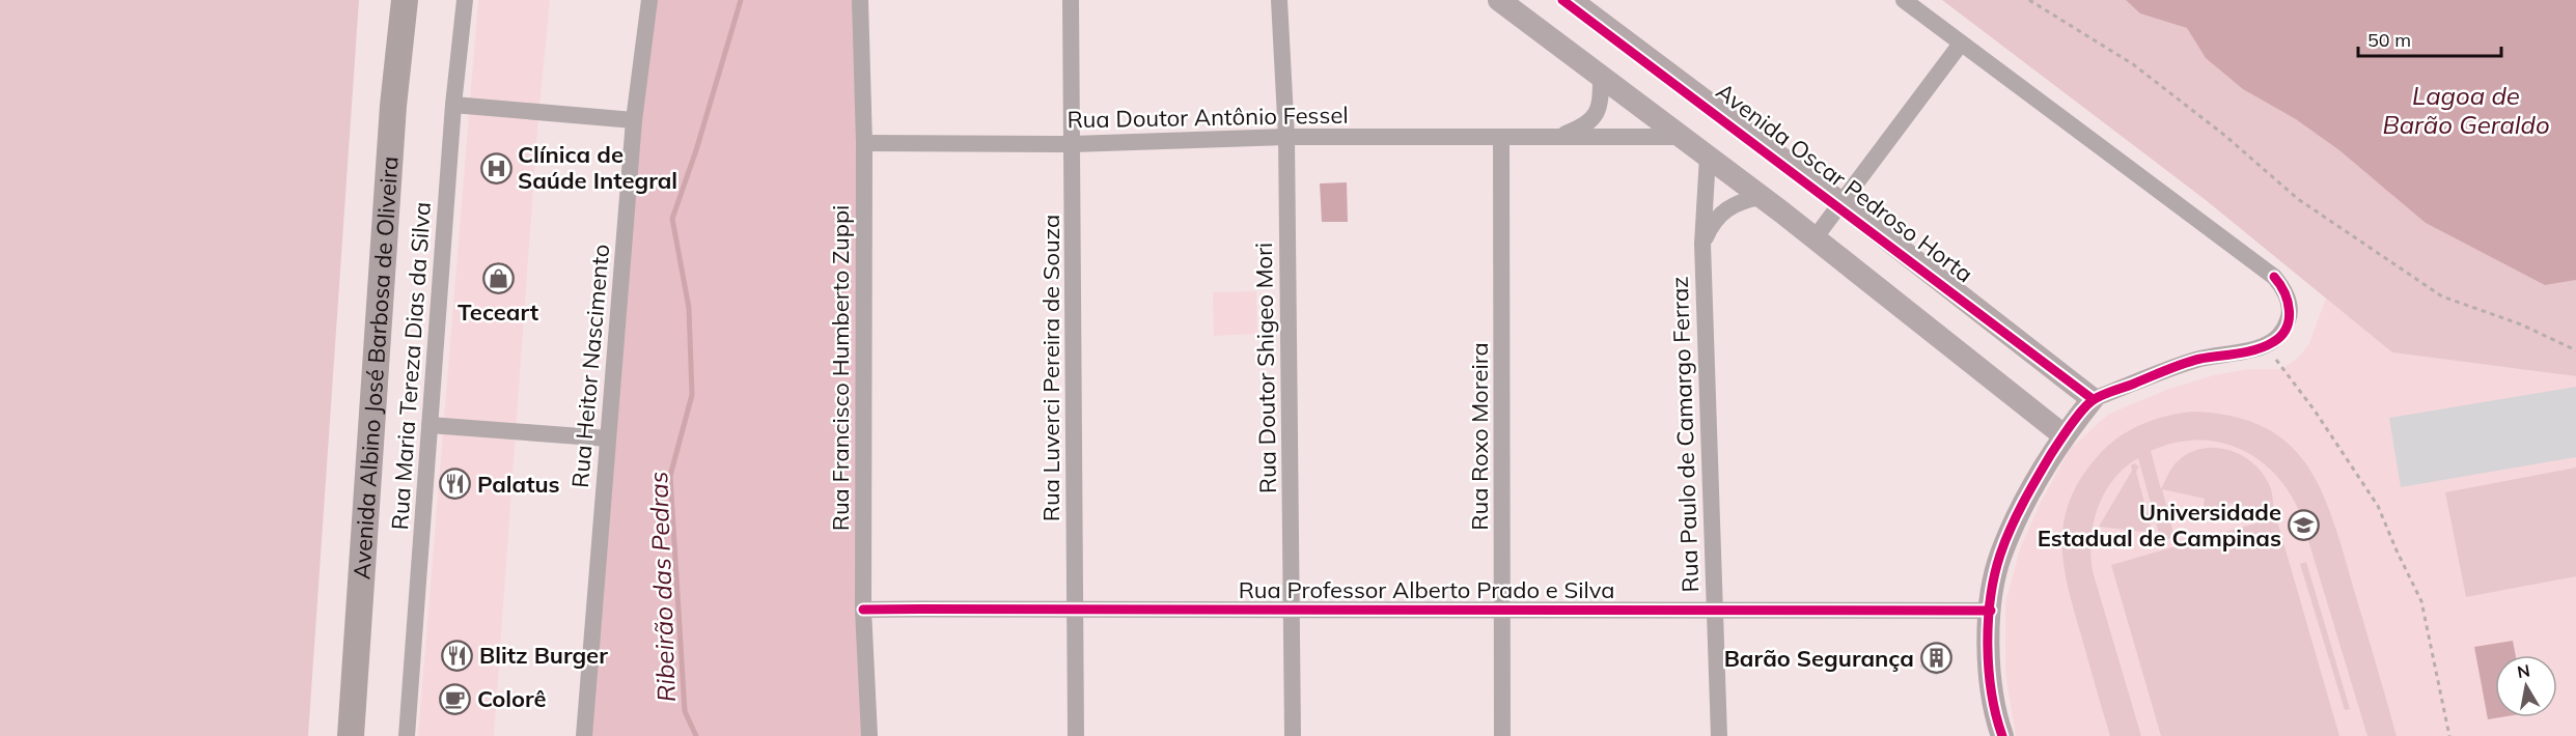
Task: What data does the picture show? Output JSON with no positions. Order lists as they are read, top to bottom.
{
  "streets": {
    "main road": ["Avenida Oscar Pedroso Horta", "Avenida Albino José Barbosa de Oliveira"],
    "street": [
      "Rua Doutor Antônio Fessel",
      "Rua Maria Tereza Dias da Silva",
      "Rua Heitor Nascimento",
      "Rua Francisco Humberto Zuppi",
      "Rua Luverci Pereira de Souza",
      "Rua Doutor Shigeo Mori",
      "Rua Paulo de Camargo Ferraz",
      "Rua Roxo Moreira",
      "Rua Professor Alberto Prado e Silva"
    ]
  },
  "crossings": [
    ["Rua Doutor Antônio Fessel", "Rua Francisco Humberto Zuppi"],
    ["Rua Doutor Antônio Fessel", "Rua Luverci Pereira de Souza"],
    ["Rua Doutor Antônio Fessel", "Rua Doutor Shigeo Mori"],
    ["Rua Doutor Antônio Fessel", "Rua Roxo Moreira"],
    ["Rua Francisco Humberto Zuppi", "Rua Professor Alberto Prado e Silva"],
    ["Rua Luverci Pereira de Souza", "Rua Professor Alberto Prado e Silva"],
    ["Rua Doutor Shigeo Mori", "Rua Professor Alberto Prado e Silva"],
    ["Rua Paulo de Camargo Ferraz", "Rua Professor Alberto Prado e Silva"],
    ["Rua Roxo Moreira", "Rua Professor Alberto Prado e Silva"]
  ],
  "water": ["Lagoa de Barão Geraldo", "Ribeirão das Pedras"],
  "places": {
    "hospital": ["Clínica de Saúde Integral"],
    "shop": ["Teceart"],
    "restaurant": ["Palatus", "Blitz Burger"],
    "school or university": ["Universidade Estadual de Campinas"],
    "building": ["Barão Segurança"],
    "cafe": ["Colorê"]
  },
  "scale_bar": "50 m",
  "north": "top"
}
